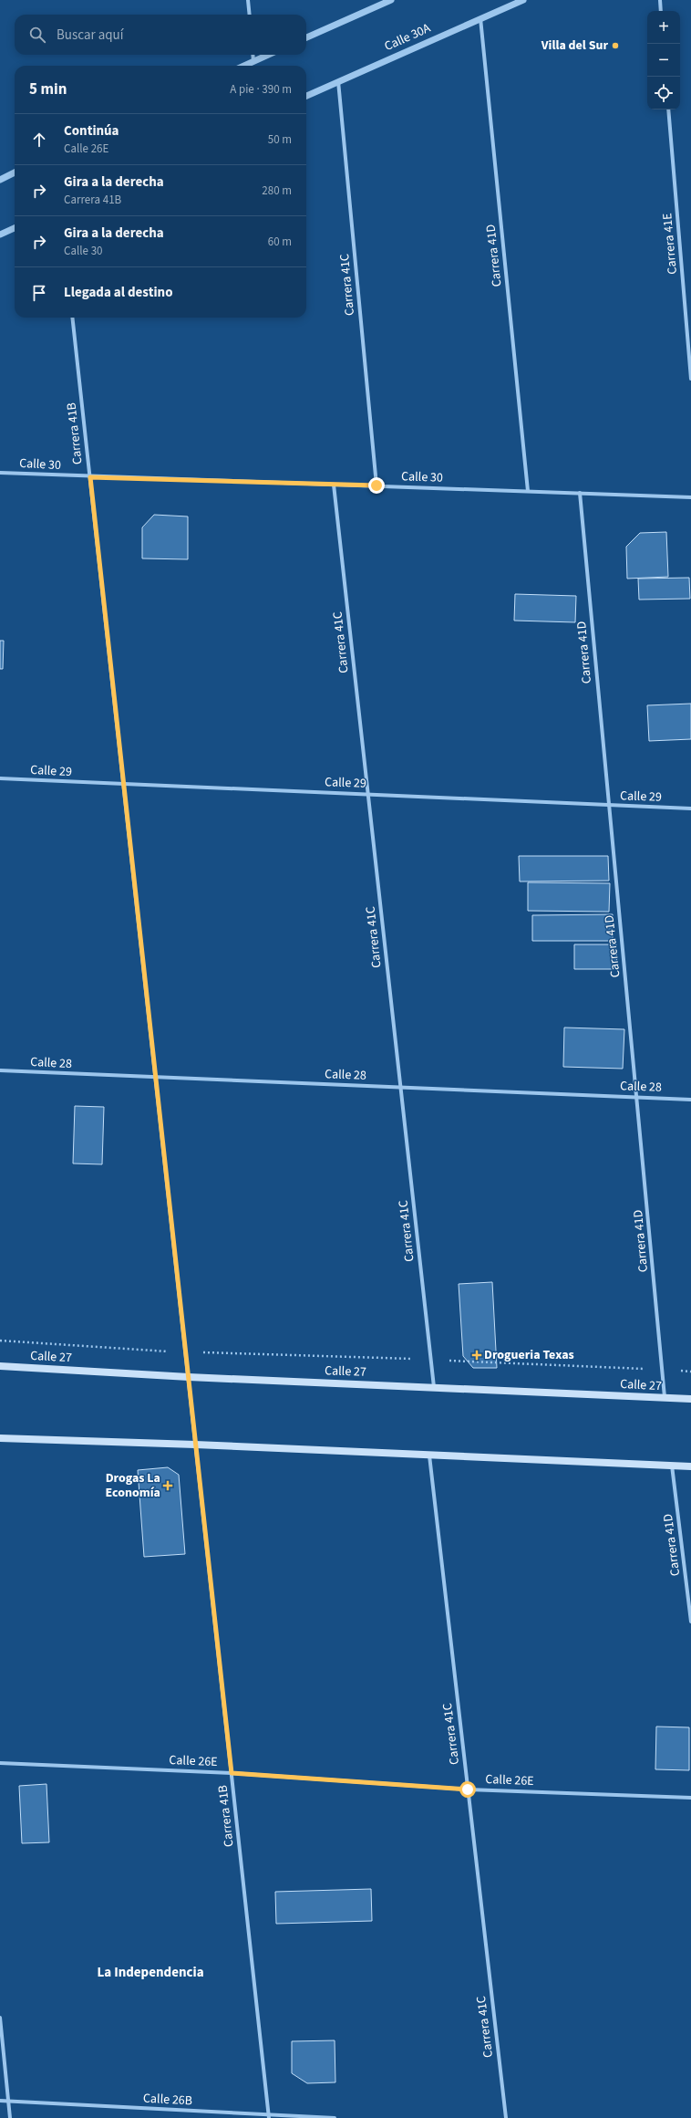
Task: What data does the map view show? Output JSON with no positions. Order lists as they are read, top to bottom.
{
  "streets": {
    "main road": ["Calle 27"],
    "street": [
      "Calle 30A",
      "Carrera 41E",
      "Carrera 41D",
      "Carrera 41C",
      "Carrera 41B",
      "Calle 30",
      "Calle 29",
      "Calle 28",
      "Calle 26E",
      "Calle 26B"
    ]
  },
  "crossings": [
    ["Calle 30A", "Carrera 41D"],
    ["Calle 30A", "Carrera 41C"],
    ["Carrera 41D", "Calle 30"],
    ["Carrera 41D", "Calle 29"],
    ["Carrera 41D", "Calle 28"],
    ["Carrera 41D", "Calle 27"],
    ["Carrera 41C", "Calle 30"],
    ["Carrera 41C", "Calle 29"],
    ["Carrera 41C", "Calle 28"],
    ["Carrera 41C", "Calle 27"],
    ["Carrera 41C", "Calle 26E"],
    ["Carrera 41B", "Calle 30"],
    ["Carrera 41B", "Calle 29"],
    ["Carrera 41B", "Calle 28"],
    ["Carrera 41B", "Calle 27"],
    ["Carrera 41B", "Calle 26E"],
    ["Carrera 41B", "Calle 26B"]
  ],
  "districts": ["La Independencia"],
  "places": {
    "other": ["Villa del Sur"],
    "health": ["Drogueria Texas", "Drogas La Economía"]
  },
  "page": {
    "map_buttons": ["+", "−"],
    "search": "Buscar aquí",
    "heading": ["5 min", "A pie · 390 m"],
    "list": [
      ["Continúa", "Calle 26E", "50 m"],
      ["Gira a la derecha", "Carrera 41B", "280 m"],
      ["Gira a la derecha", "Calle 30", "60 m"],
      "Llegada al destino"
    ]
  }
}
